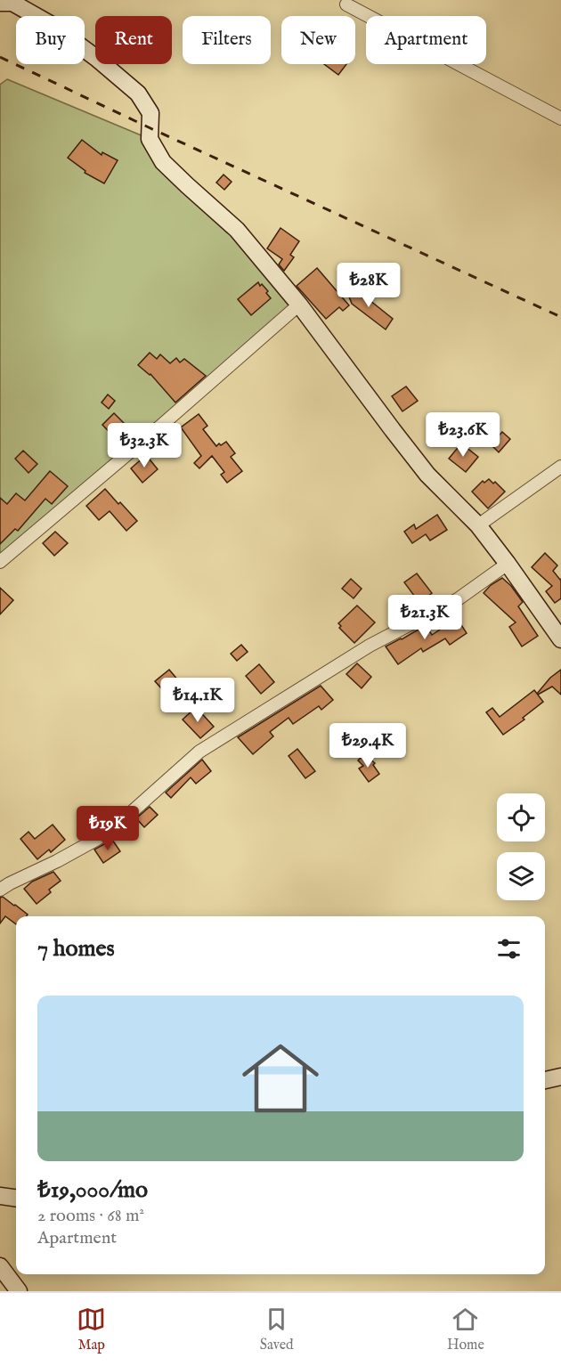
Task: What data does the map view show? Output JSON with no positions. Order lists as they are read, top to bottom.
{
  "page": {
    "chip": [
      "Buy",
      "Rent",
      "Filters",
      "New",
      "Apartment"
    ],
    "price": [
      "₺28K",
      "₺23.6K",
      "₺32.3K",
      "₺21.3K",
      "₺14.1K",
      "₺29.4K",
      "₺19K"
    ],
    "heading": "7 homes",
    "list": [
      {
        "name": "₺19,000/mo",
        "note": "2 rooms · 68 m² · Apartment"
      }
    ],
    "tabs": ["Map", "Saved", "Home"]
  }
}
